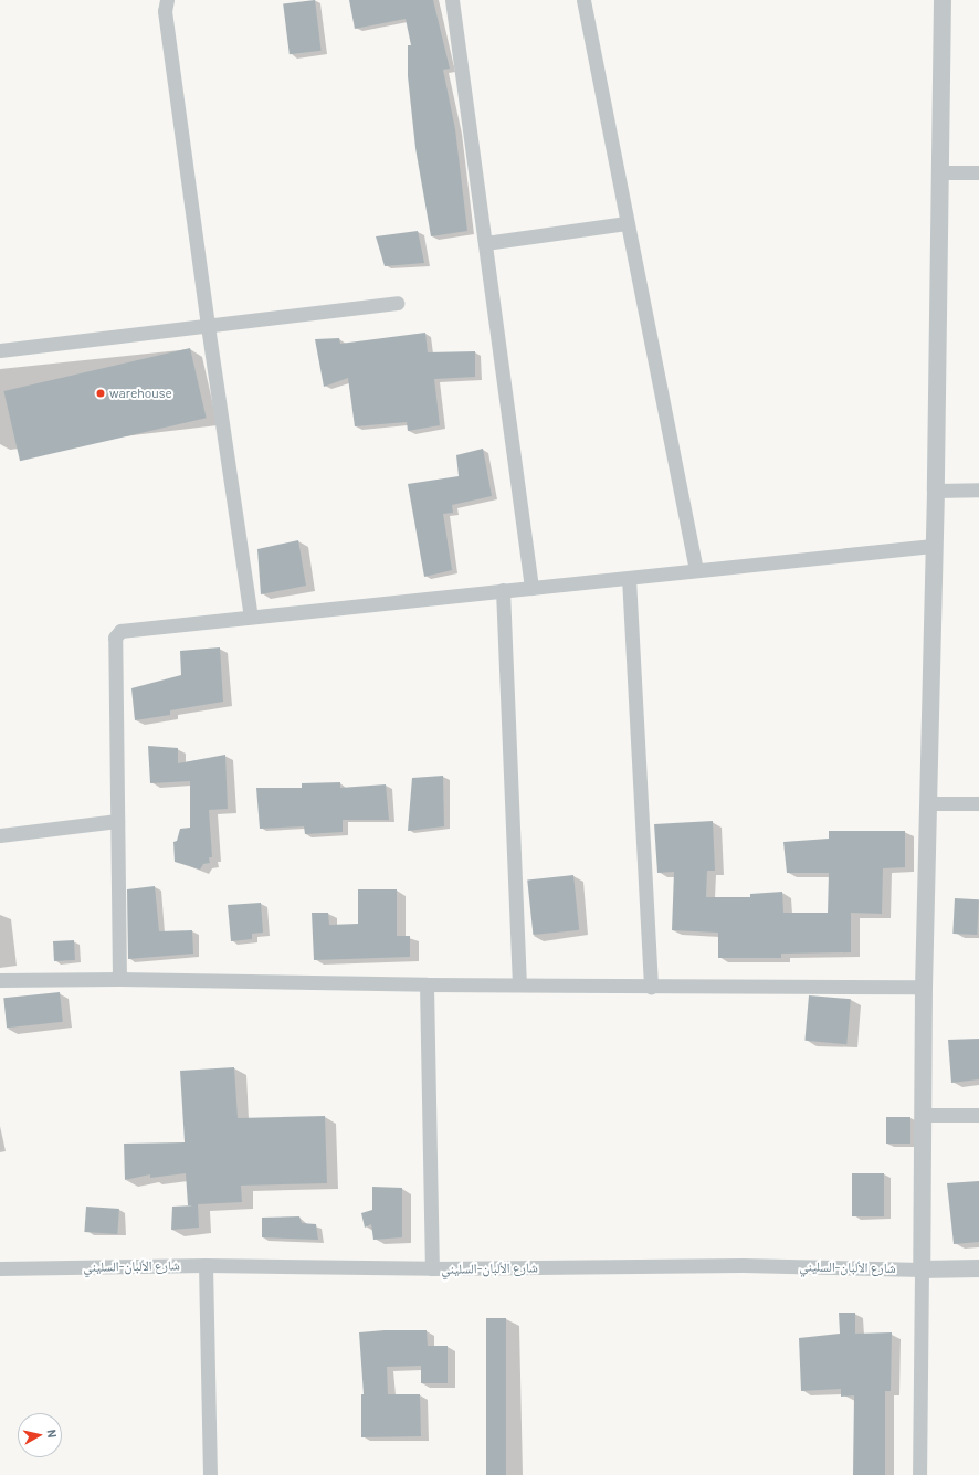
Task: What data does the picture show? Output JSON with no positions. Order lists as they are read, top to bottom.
{
  "streets": {
    "street": ["شارع الألبان-السليني"]
  },
  "places": ["warehouse"],
  "north": "right"
}
